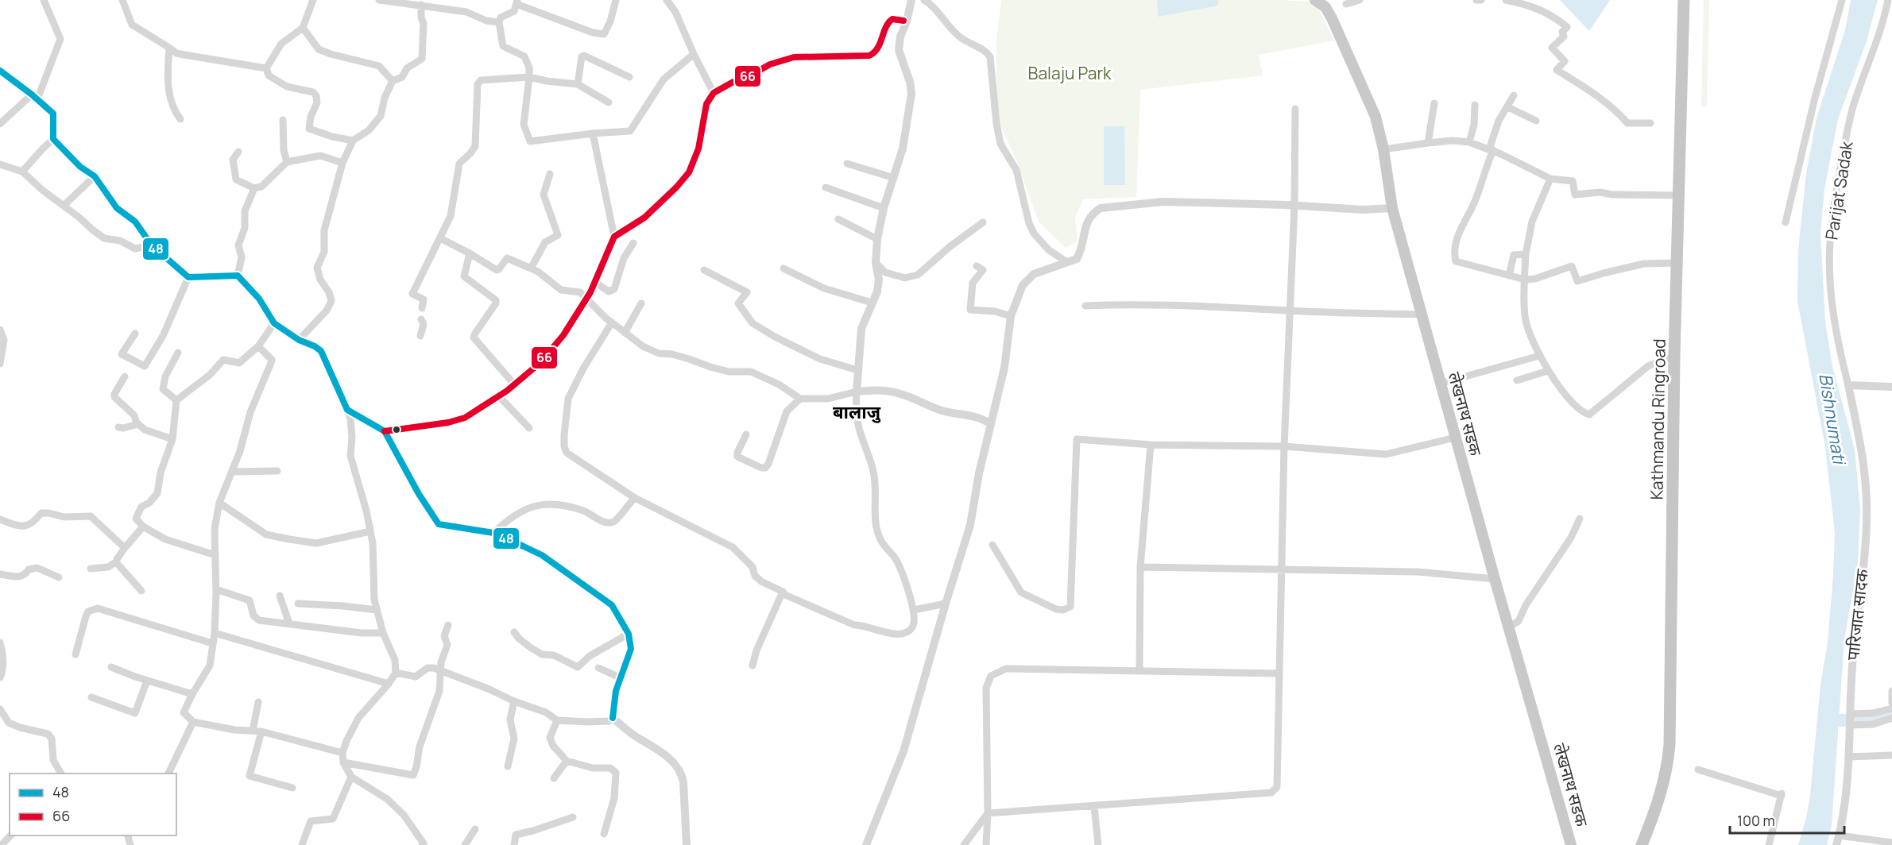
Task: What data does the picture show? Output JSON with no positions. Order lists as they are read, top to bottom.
{
  "streets": {
    "highway": ["Kathmandu Ringroad"],
    "main road": ["लेखनाथ सडक"],
    "street": ["Parijat Sadak", "पारिजात सादक"]
  },
  "crossings": [
    ["Parijat Sadak", "पारिजात सादक"]
  ],
  "districts": ["बालाजु"],
  "water": ["Bishnumati"],
  "parks": ["Balaju Park"],
  "lines": ["transit line 66", "transit line 48"],
  "legend": ["48", "66"],
  "scale_bar": "100 m"
}
